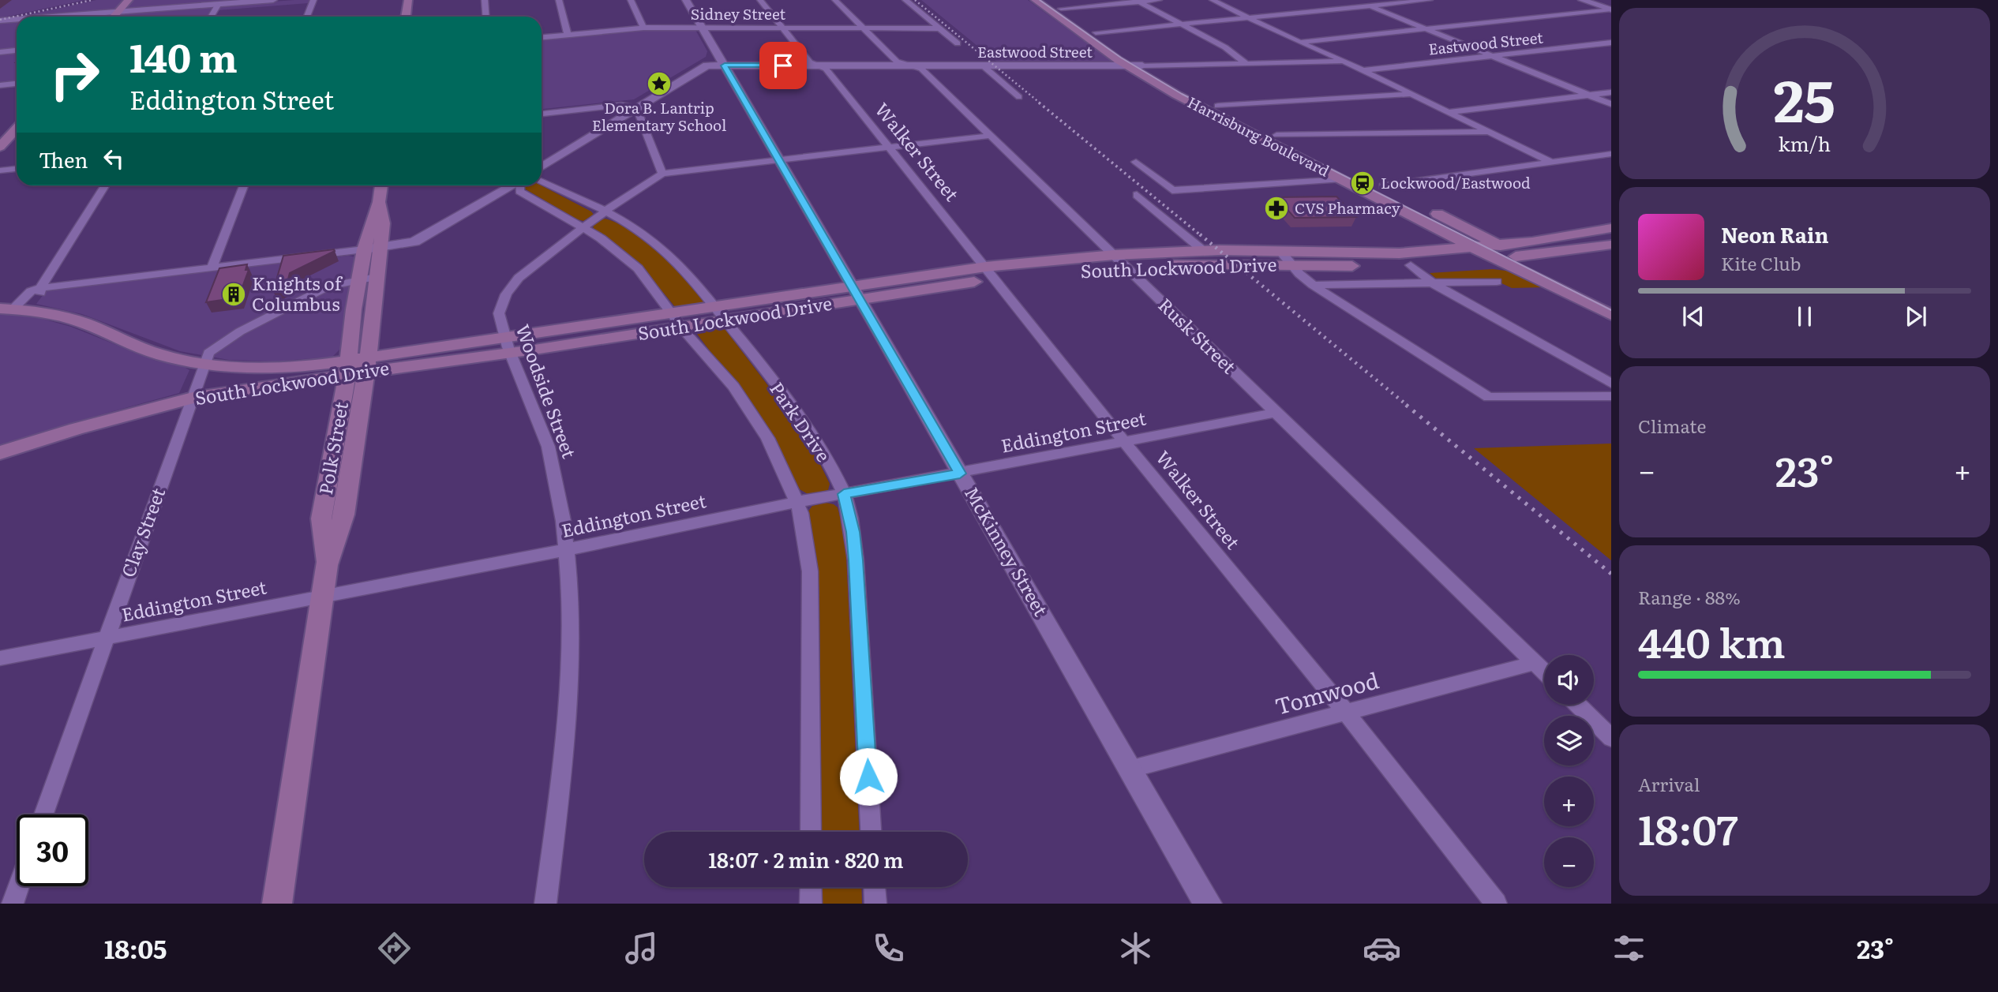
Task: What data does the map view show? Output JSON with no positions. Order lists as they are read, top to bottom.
{
  "streets": {
    "main road": ["Harrisburg Boulevard", "South Lockwood Drive", "Polk Street"],
    "street": [
      "Sidney Street",
      "Eastwood Street",
      "Walker Street",
      "Rusk Street",
      "Woodside Street",
      "Park Drive",
      "Eddington Street",
      "Clay Street",
      "McKinney Street",
      "Tomwood"
    ]
  },
  "crossings": [
    ["Sidney Street", "Walker Street"],
    ["Sidney Street", "Rusk Street"],
    ["Sidney Street", "McKinney Street"],
    ["Eastwood Street", "Harrisburg Boulevard"],
    ["Eastwood Street", "Walker Street"],
    ["Eastwood Street", "Rusk Street"],
    ["Eastwood Street", "McKinney Street"],
    ["Harrisburg Boulevard", "South Lockwood Drive"],
    ["Walker Street", "South Lockwood Drive"],
    ["Walker Street", "Eddington Street"],
    ["Walker Street", "Tomwood"],
    ["South Lockwood Drive", "Rusk Street"],
    ["South Lockwood Drive", "Woodside Street"],
    ["South Lockwood Drive", "Park Drive"],
    ["South Lockwood Drive", "Polk Street"],
    ["South Lockwood Drive", "Clay Street"],
    ["South Lockwood Drive", "McKinney Street"],
    ["Rusk Street", "Eddington Street"],
    ["Rusk Street", "Tomwood"],
    ["Woodside Street", "Park Drive"],
    ["Woodside Street", "Eddington Street"],
    ["Park Drive", "Eddington Street"],
    ["Eddington Street", "Polk Street"],
    ["Eddington Street", "Clay Street"],
    ["Eddington Street", "McKinney Street"],
    ["McKinney Street", "Tomwood"]
  ],
  "places": {
    "place": ["Dora B. Lantrip Elementary School"],
    "station": ["Lockwood/Eastwood"],
    "pharmacy": ["CVS Pharmacy"],
    "building": ["Knights of Columbus"]
  },
  "page": {
    "turn": ["140 m", "Eddington Street"],
    "then": "Then",
    "song": ["Neon Rain", "Kite Club"],
    "tile": [
      "Climate",
      ["Range · 88%", "440 km"],
      ["Arrival", "18:07"]
    ],
    "heat": ["−", "23°", "+"],
    "map_buttons": ["+", "−"],
    "limit": "30",
    "trip": "18:07 · 2 min · 820 m",
    "tabs": ["18:05", "23°"],
    "gauge": ["25", "km/h"]
  }
}
